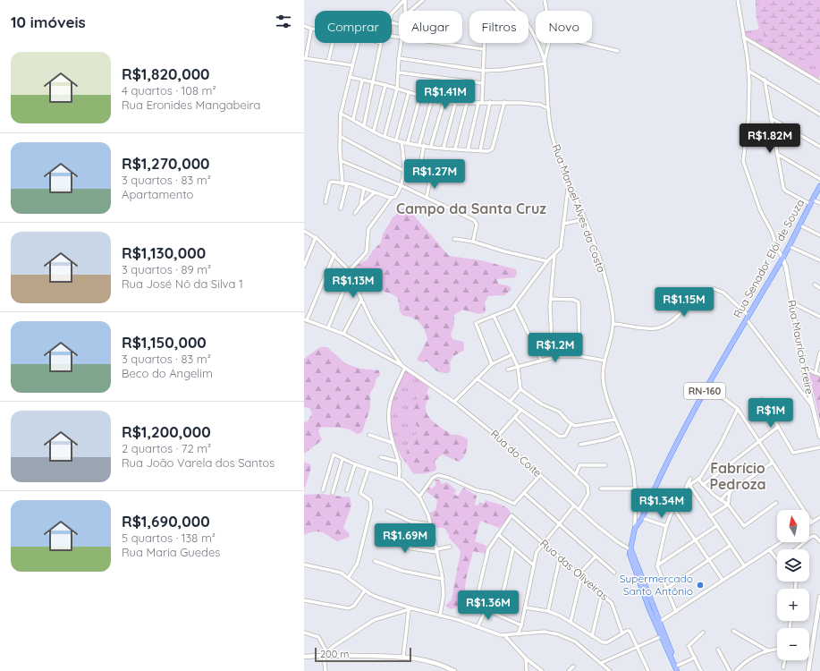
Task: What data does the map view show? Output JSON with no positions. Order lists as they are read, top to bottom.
{
  "streets": {
    "main road": ["Rua Senador Elói de Souza", "RN-160"],
    "street": [
      "Rua Manoel Alves da Costa",
      "Rua Maurício Freire",
      "Rua do Coite",
      "Rua das Oliveiras"
    ]
  },
  "crossings": [
    ["Rua Manoel Alves da Costa", "Rua Senador Elói de Souza"],
    ["Rua Senador Elói de Souza", "Rua Maurício Freire"],
    ["Rua Senador Elói de Souza", "Rua do Coite"]
  ],
  "districts": ["Campo da Santa Cruz", "Fabrício Pedroza"],
  "places": ["Supermercado Santo Antônio"],
  "scale_bar": "200 m",
  "north": "top",
  "page": {
    "heading": "10 imóveis",
    "chip": [
      "Comprar",
      "Alugar",
      "Filtros",
      "Novo"
    ],
    "list": [
      {
        "name": "R$1,820,000",
        "note": "4 quartos · 108 m² · Rua Eronides Mangabeira"
      },
      {
        "name": "R$1,270,000",
        "note": "3 quartos · 83 m² · Apartamento"
      },
      {
        "name": "R$1,130,000",
        "note": "3 quartos · 89 m² · Rua José Nô da Silva 1"
      },
      {
        "name": "R$1,150,000",
        "note": "3 quartos · 83 m² · Beco do Angelim"
      },
      {
        "name": "R$1,200,000",
        "note": "2 quartos · 72 m² · Rua João Varela dos Santos"
      },
      {
        "name": "R$1,690,000",
        "note": "5 quartos · 138 m² · Rua Maria Guedes"
      }
    ],
    "price": [
      "R$1.41M",
      "R$1.82M",
      "R$1.27M",
      "R$1.13M",
      "R$1.15M",
      "R$1.2M",
      "R$1M",
      "R$1.34M",
      "R$1.69M",
      "R$1.36M"
    ],
    "map_buttons": ["+", "−"],
    "scale": "200 m"
  }
}
